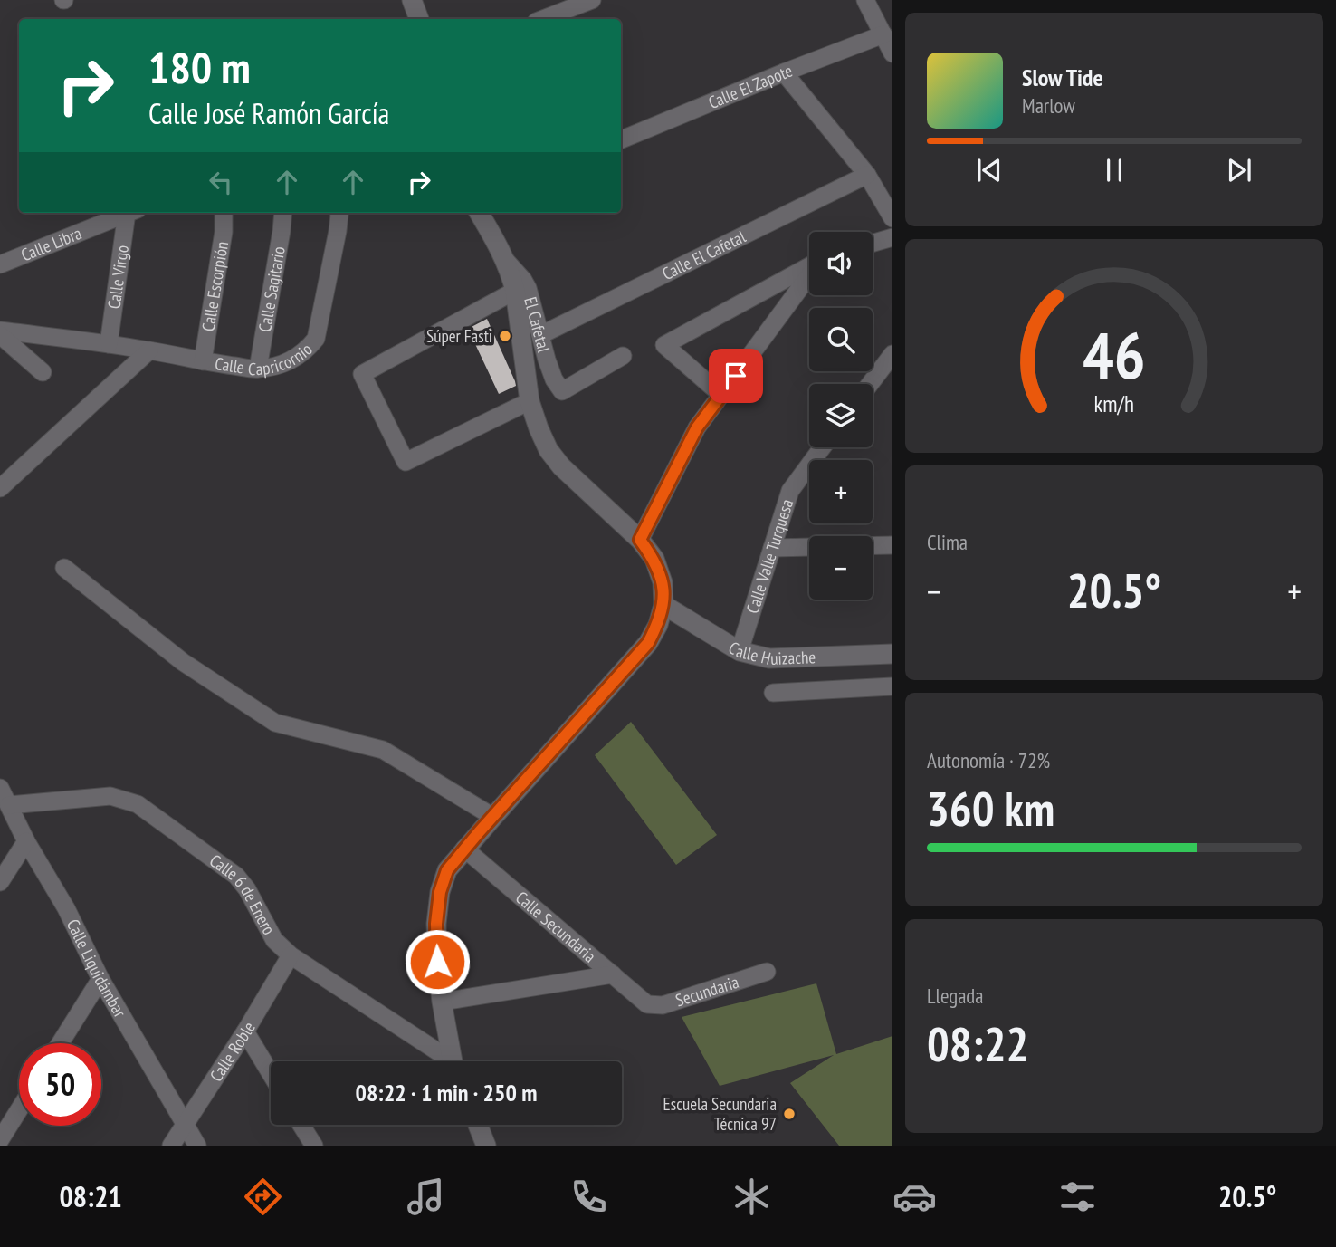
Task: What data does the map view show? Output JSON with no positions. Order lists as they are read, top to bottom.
{
  "streets": {
    "main road": ["Calle Huizache"],
    "street": [
      "Calle El Zapote",
      "Calle Libra",
      "Calle El Cafetal",
      "Calle Virgo",
      "Calle Escorpión",
      "Calle Sagitario",
      "El Cafetal",
      "Calle Capricornio",
      "Calle Valle Turquesa",
      "Calle 6 de Enero",
      "Calle Secundaria",
      "Calle Liquidámbar",
      "Secundaria",
      "Calle Roble"
    ]
  },
  "crossings": [
    ["Calle El Cafetal", "El Cafetal"],
    ["Calle Virgo", "Calle Capricornio"],
    ["Calle Escorpión", "Calle Capricornio"],
    ["Calle Sagitario", "Calle Capricornio"],
    ["Calle Valle Turquesa", "Calle Huizache"],
    ["Calle 6 de Enero", "Calle Liquidámbar"],
    ["Calle 6 de Enero", "Calle Roble"],
    ["Calle Secundaria", "Secundaria"],
    ["Calle Liquidámbar", "Calle Roble"]
  ],
  "places": ["Súper Fasti", "Escuela Secundaria Técnica 97"],
  "page": {
    "turn": ["180 m", "Calle José Ramón García"],
    "song": ["Slow Tide", "Marlow"],
    "map_buttons": ["+", "−"],
    "tile": [
      "Clima",
      ["Autonomía · 72%", "360 km"],
      ["Llegada", "08:22"]
    ],
    "heat": ["−", "20.5°", "+"],
    "limit": "50",
    "trip": "08:22 · 1 min · 250 m",
    "tabs": ["08:21", "20.5°"],
    "gauge": ["46", "km/h"]
  }
}
